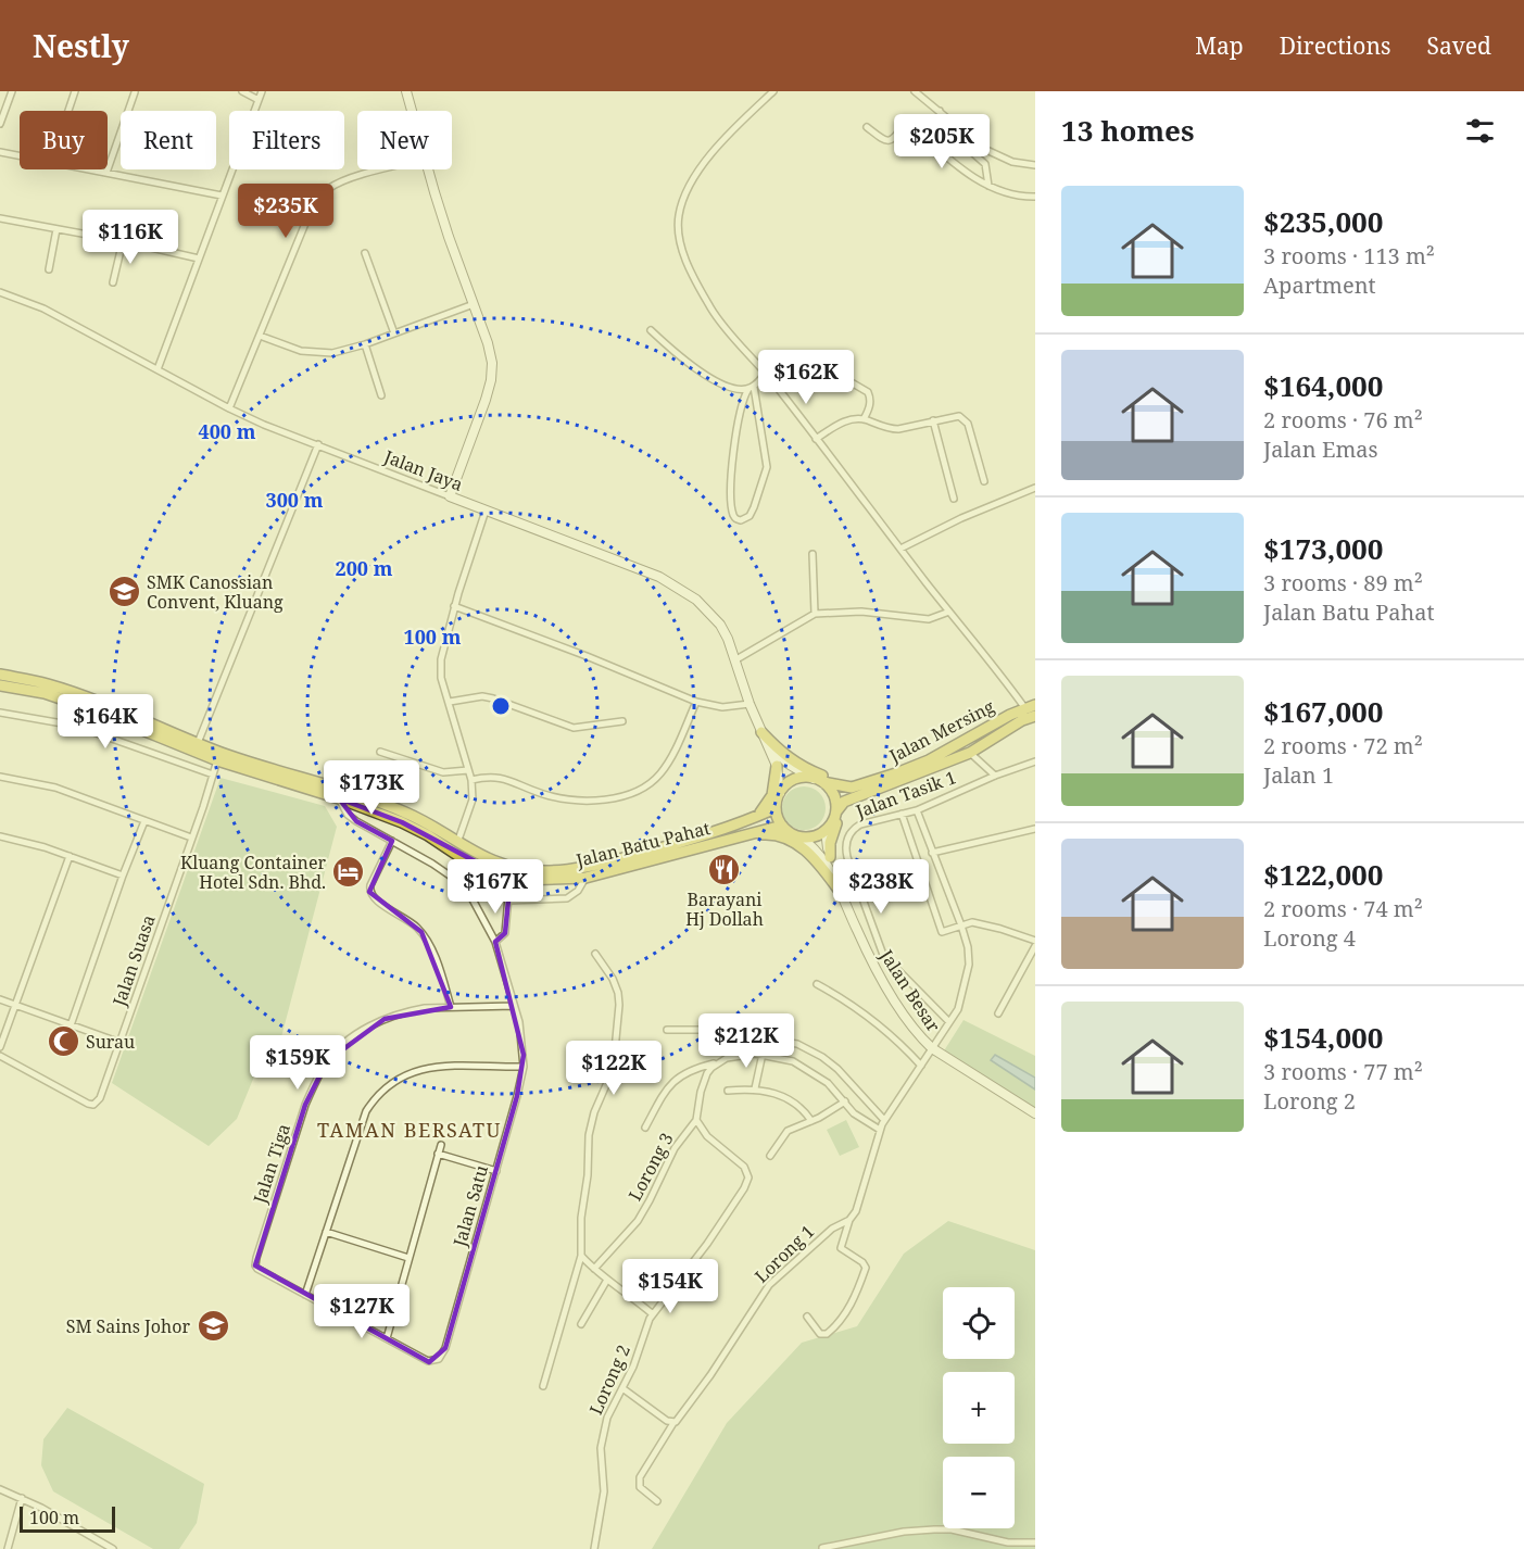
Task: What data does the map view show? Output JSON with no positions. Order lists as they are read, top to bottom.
{
  "streets": {
    "highway": ["Jalan Mersing", "Jalan Batu Pahat"],
    "street": [
      "Jalan Jaya",
      "Jalan Tasik 1",
      "Jalan Suasa",
      "Jalan Besar",
      "Jalan Tiga",
      "Lorong 3",
      "Jalan Satu",
      "Lorong 1",
      "Lorong 2"
    ]
  },
  "crossings": [
    ["Jalan Jaya", "Jalan Mersing"],
    ["Jalan Jaya", "Jalan Batu Pahat"],
    ["Jalan Jaya", "Jalan Besar"],
    ["Jalan Mersing", "Jalan Batu Pahat"],
    ["Jalan Mersing", "Jalan Besar"],
    ["Jalan Batu Pahat", "Jalan Suasa"],
    ["Jalan Batu Pahat", "Jalan Besar"],
    ["Jalan Batu Pahat", "Jalan Satu"],
    ["Jalan Tiga", "Jalan Satu"],
    ["Lorong 3", "Lorong 2"]
  ],
  "districts": ["TAMAN BERSATU"],
  "places": {
    "school or university": ["SMK Canossian Convent, Kluang", "SM Sains Johor"],
    "restaurant": ["Barayani Hj Dollah"],
    "hotel": ["Kluang Container Hotel Sdn. Bhd."],
    "mosque": ["Surau"]
  },
  "scale_bar": "100 m",
  "page": {
    "header": "Nestly",
    "nav": ["Map", "Directions", "Saved"],
    "heading": "13 homes",
    "chip": [
      "Buy",
      "Rent",
      "Filters",
      "New"
    ],
    "price": [
      "$205K",
      "$235K",
      "$116K",
      "$162K",
      "$164K",
      "$173K",
      "$167K",
      "$238K",
      "$212K",
      "$159K",
      "$122K",
      "$154K",
      "$127K"
    ],
    "list": [
      {
        "name": "$235,000",
        "note": "3 rooms · 113 m² · Apartment"
      },
      {
        "name": "$164,000",
        "note": "2 rooms · 76 m² · Jalan Emas"
      },
      {
        "name": "$173,000",
        "note": "3 rooms · 89 m² · Jalan Batu Pahat"
      },
      {
        "name": "$167,000",
        "note": "2 rooms · 72 m² · Jalan 1"
      },
      {
        "name": "$122,000",
        "note": "2 rooms · 74 m² · Lorong 4"
      },
      {
        "name": "$154,000",
        "note": "3 rooms · 77 m² · Lorong 2"
      }
    ],
    "map_buttons": ["+", "−"],
    "scale": "100 m"
  },
  "rings": [
    "400 m",
    "300 m",
    "200 m",
    "100 m"
  ]
}
